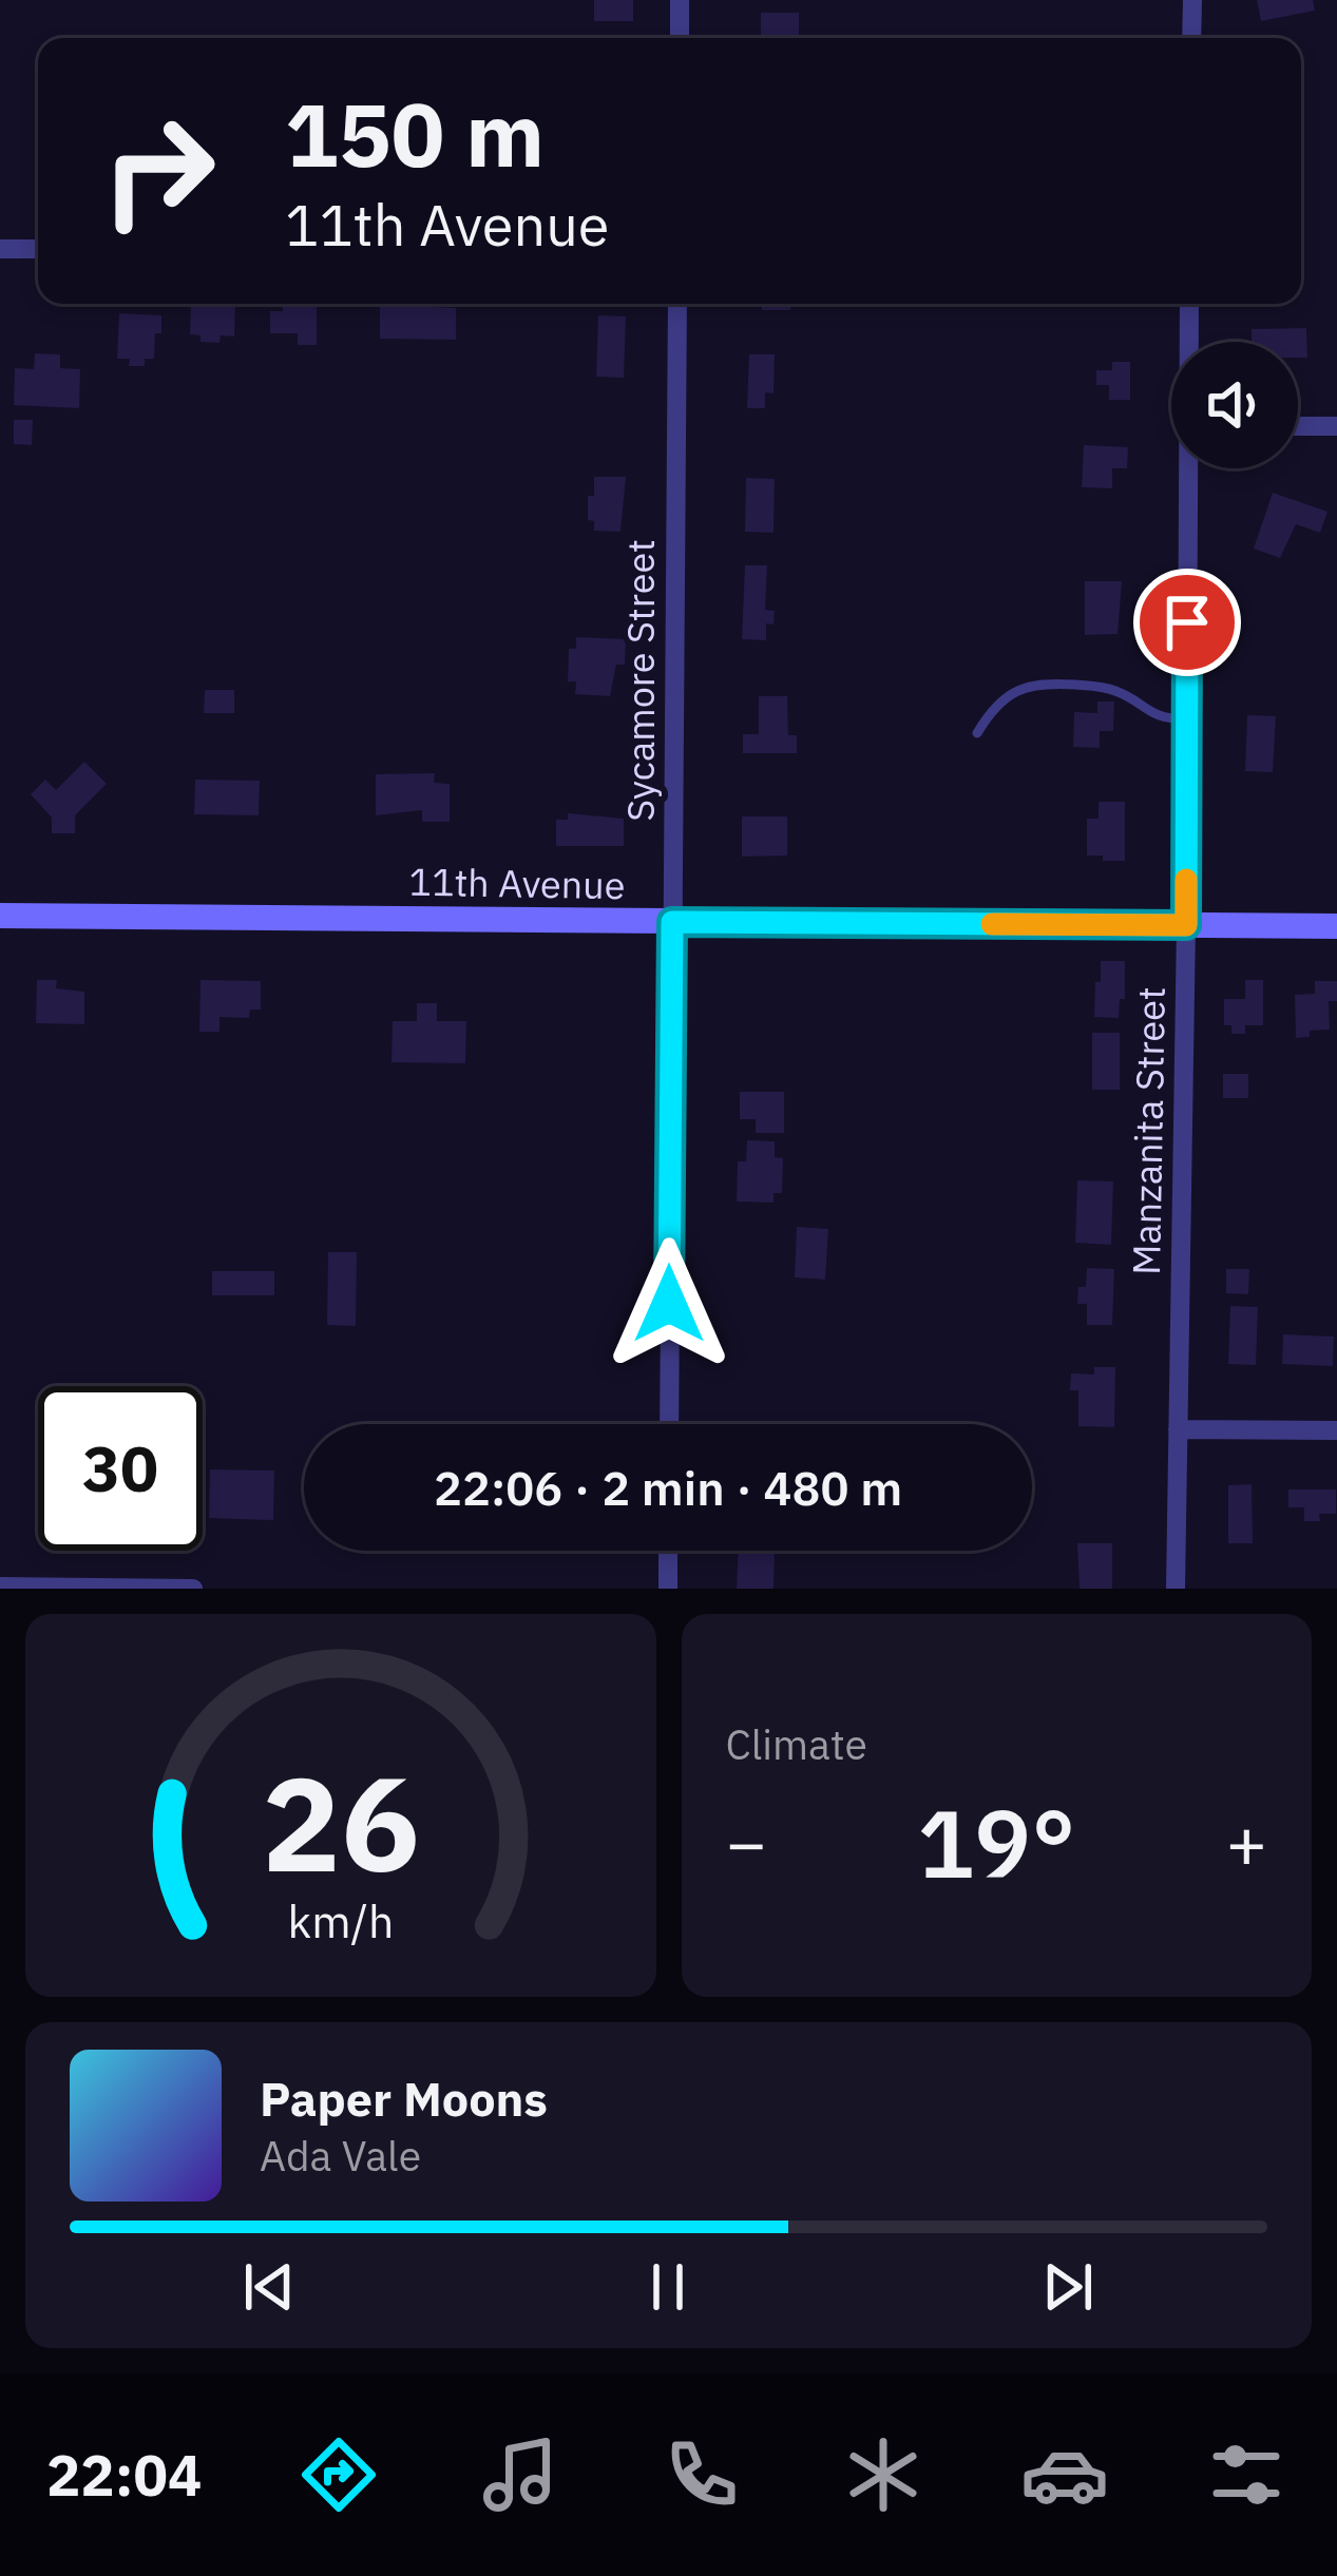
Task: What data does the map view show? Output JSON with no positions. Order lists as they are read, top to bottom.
{
  "streets": {
    "main road": ["11th Avenue"],
    "street": ["Sycamore Street", "Manzanita Street"]
  },
  "crossings": [
    ["Sycamore Street", "11th Avenue"],
    ["11th Avenue", "Manzanita Street"]
  ],
  "page": {
    "turn": ["150 m", "11th Avenue"],
    "limit": "30",
    "trip": "22:06 · 2 min · 480 m",
    "tile": "Climate",
    "heat": ["−", "19°", "+"],
    "song": ["Paper Moons", "Ada Vale"],
    "tabs": "22:04",
    "gauge": ["26", "km/h"]
  }
}
